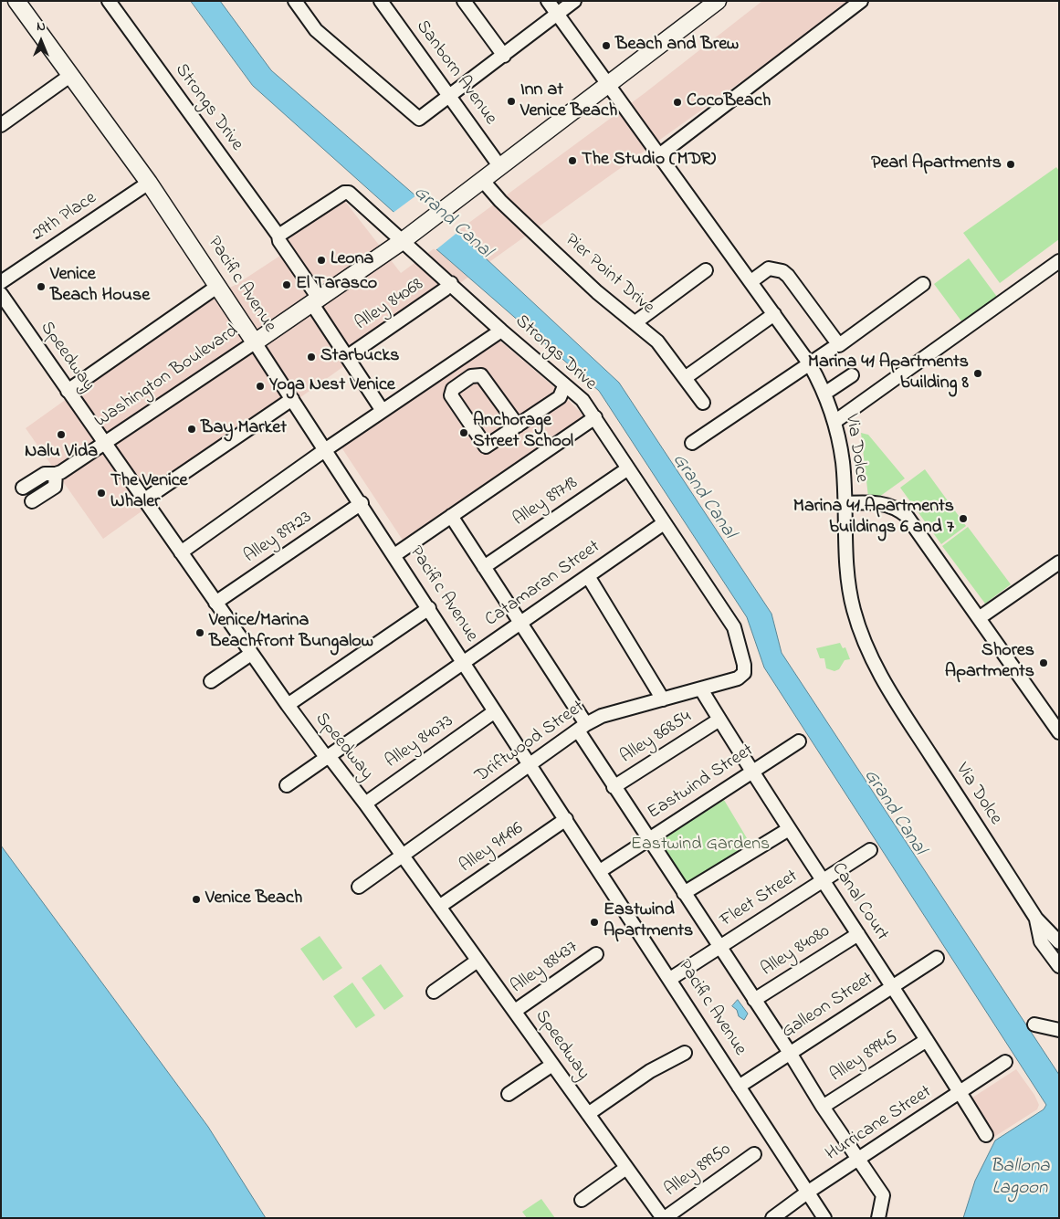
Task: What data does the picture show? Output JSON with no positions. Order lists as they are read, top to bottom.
{
  "streets": {
    "main road": ["Pacific Avenue", "Washington Boulevard"],
    "street": [
      "Sanborn Avenue",
      "Strongs Drive",
      "29th Place",
      "Pier Point Drive",
      "Alley 84068",
      "Speedway",
      "Via Dolce",
      "Alley 89718",
      "Alley 89723",
      "Catamaran Street",
      "Alley 86854",
      "Alley 84073",
      "Driftwood Street",
      "Eastwind Street",
      "Alley 91496",
      "Fleet Street",
      "Canal Court",
      "Alley 84080",
      "Alley 88437",
      "Galleon Street",
      "Alley 89945",
      "Hurricane Street",
      "Alley 89950"
    ]
  },
  "crossings": [
    ["Sanborn Avenue", "Washington Boulevard"],
    ["Strongs Drive", "Alley 84068"],
    ["Strongs Drive", "Washington Boulevard"],
    ["Strongs Drive", "Alley 89718"],
    ["Strongs Drive", "Catamaran Street"],
    ["Strongs Drive", "Driftwood Street"],
    ["29th Place", "Pacific Avenue"],
    ["Pier Point Drive", "Washington Boulevard"],
    ["Pacific Avenue", "Washington Boulevard"],
    ["Pacific Avenue", "Alley 89723"],
    ["Pacific Avenue", "Catamaran Street"],
    ["Pacific Avenue", "Alley 84073"],
    ["Pacific Avenue", "Driftwood Street"],
    ["Pacific Avenue", "Eastwind Street"],
    ["Pacific Avenue", "Alley 91496"],
    ["Pacific Avenue", "Fleet Street"],
    ["Pacific Avenue", "Galleon Street"],
    ["Pacific Avenue", "Hurricane Street"],
    ["Speedway", "Washington Boulevard"],
    ["Speedway", "Alley 89723"],
    ["Speedway", "Catamaran Street"],
    ["Speedway", "Alley 84073"],
    ["Speedway", "Driftwood Street"],
    ["Speedway", "Alley 91496"],
    ["Speedway", "Alley 88437"],
    ["Speedway", "Alley 89950"],
    ["Washington Boulevard", "Via Dolce"],
    ["Alley 86854", "Canal Court"],
    ["Driftwood Street", "Canal Court"],
    ["Eastwind Street", "Canal Court"],
    ["Fleet Street", "Canal Court"],
    ["Canal Court", "Alley 84080"],
    ["Canal Court", "Galleon Street"],
    ["Canal Court", "Alley 89945"],
    ["Canal Court", "Hurricane Street"]
  ],
  "water": ["Grand Canal", "Ballona Lagoon"],
  "parks": ["Eastwind Gardens"],
  "places": [
    "Beach and Brew",
    "Inn at Venice Beach",
    "CocoBeach",
    "The Studio (MDR)",
    "Pearl Apartments",
    "Leona",
    "El Tarasco",
    "Venice Beach House",
    "Starbucks",
    "Marina 41 Apartments building 8",
    "Yoga Nest Venice",
    "Bay Market",
    "Anchorage Street School",
    "Nalu Vida",
    "The Venice Whaler",
    "Marina 41 Apartments buildings 6 and 7",
    "Venice/Marina Beachfront Bungalow",
    "Shores Apartments",
    "Venice Beach",
    "Eastwind Apartments"
  ],
  "north": "top"
}
